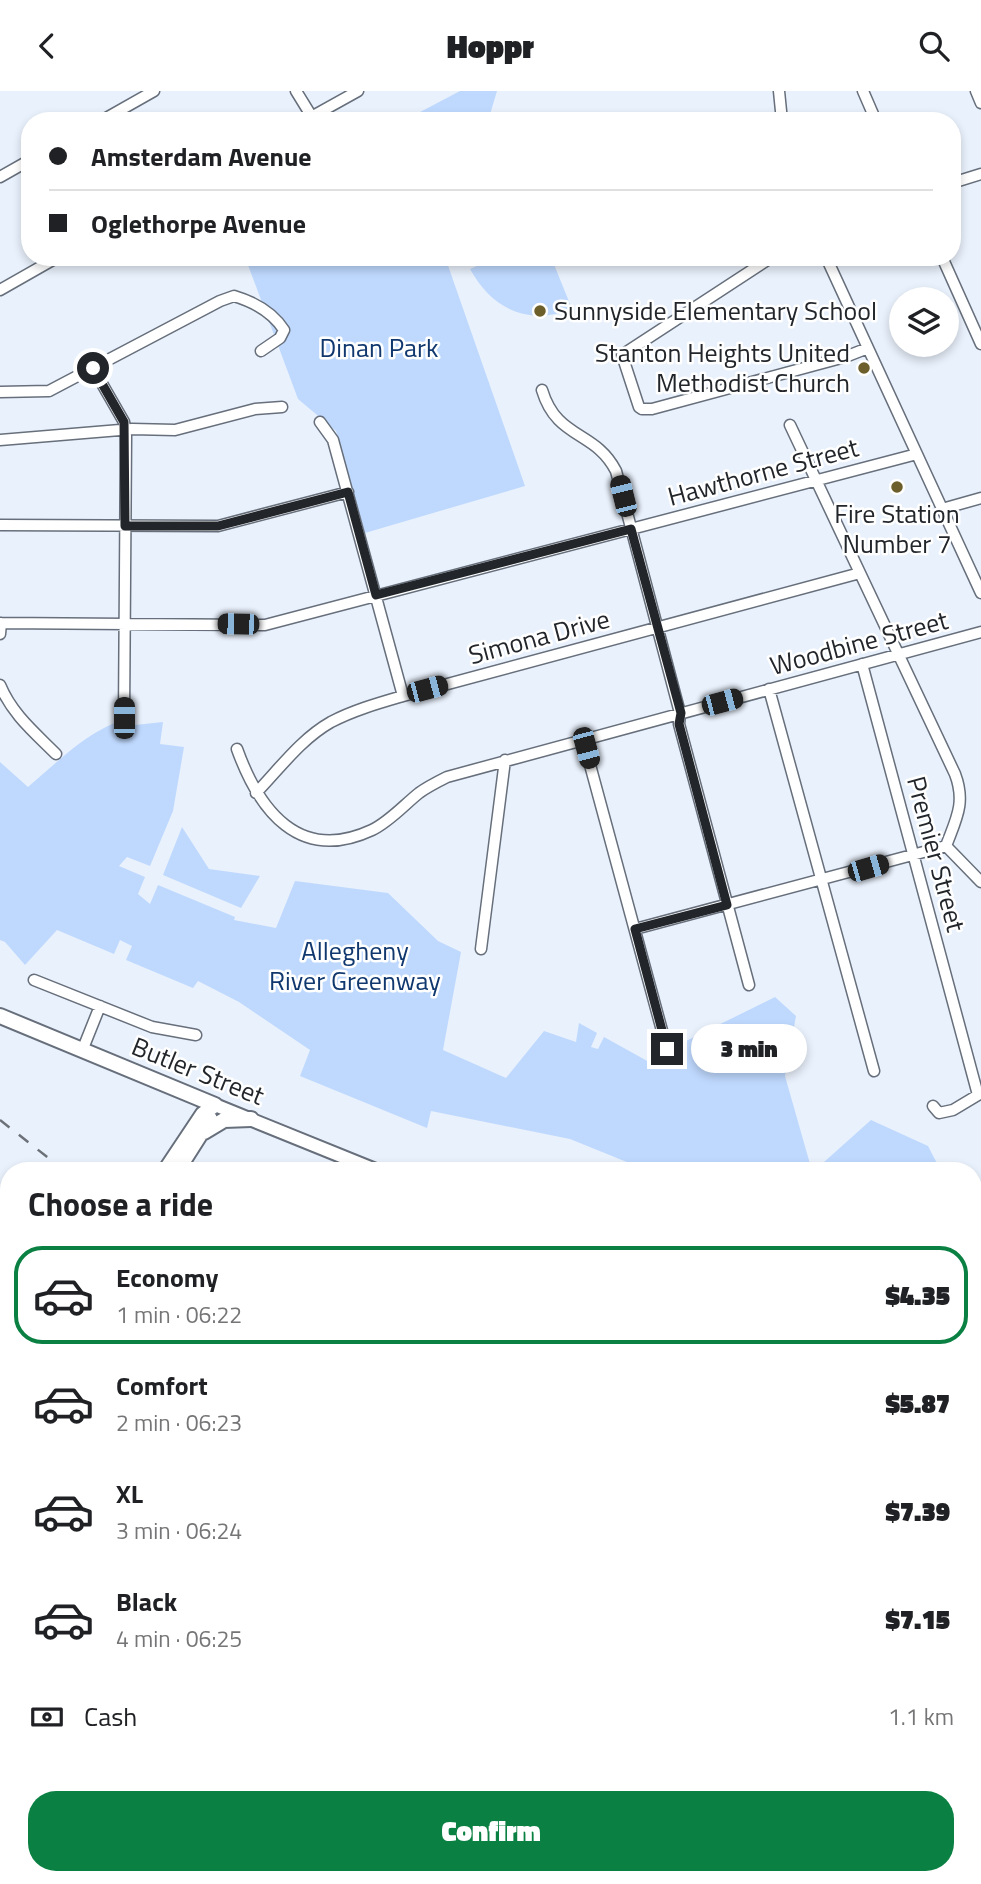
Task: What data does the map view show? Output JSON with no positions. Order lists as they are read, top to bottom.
{
  "streets": {
    "highway": ["Butler Street"],
    "street": [
      "Hawthorne Street",
      "Simona Drive",
      "Woodbine Street",
      "Premier Street"
    ]
  },
  "crossings": [
    ["Simona Drive", "Woodbine Street"],
    ["Woodbine Street", "Premier Street"]
  ],
  "parks": ["Dinan Park", "Allegheny River Greenway"],
  "places": ["Sunnyside Elementary School", "Stanton Heights United Methodist Church", "Fire Station Number 7"],
  "page": {
    "header": "Hoppr",
    "banner": ["Amsterdam Avenue", "Oglethorpe Avenue"],
    "bubble": "3 min",
    "heading": "Choose a ride",
    "list": [
      {
        "name": "Economy",
        "note": "1 min · 06:22",
        "value": "$4.35"
      },
      {
        "name": "Comfort",
        "note": "2 min · 06:23",
        "value": "$5.87"
      },
      {
        "name": "XL",
        "note": "3 min · 06:24",
        "value": "$7.39"
      },
      {
        "name": "Black",
        "note": "4 min · 06:25",
        "value": "$7.15"
      }
    ],
    "pay": ["Cash", "1.1 km"],
    "buttons": "Confirm"
  }
}
